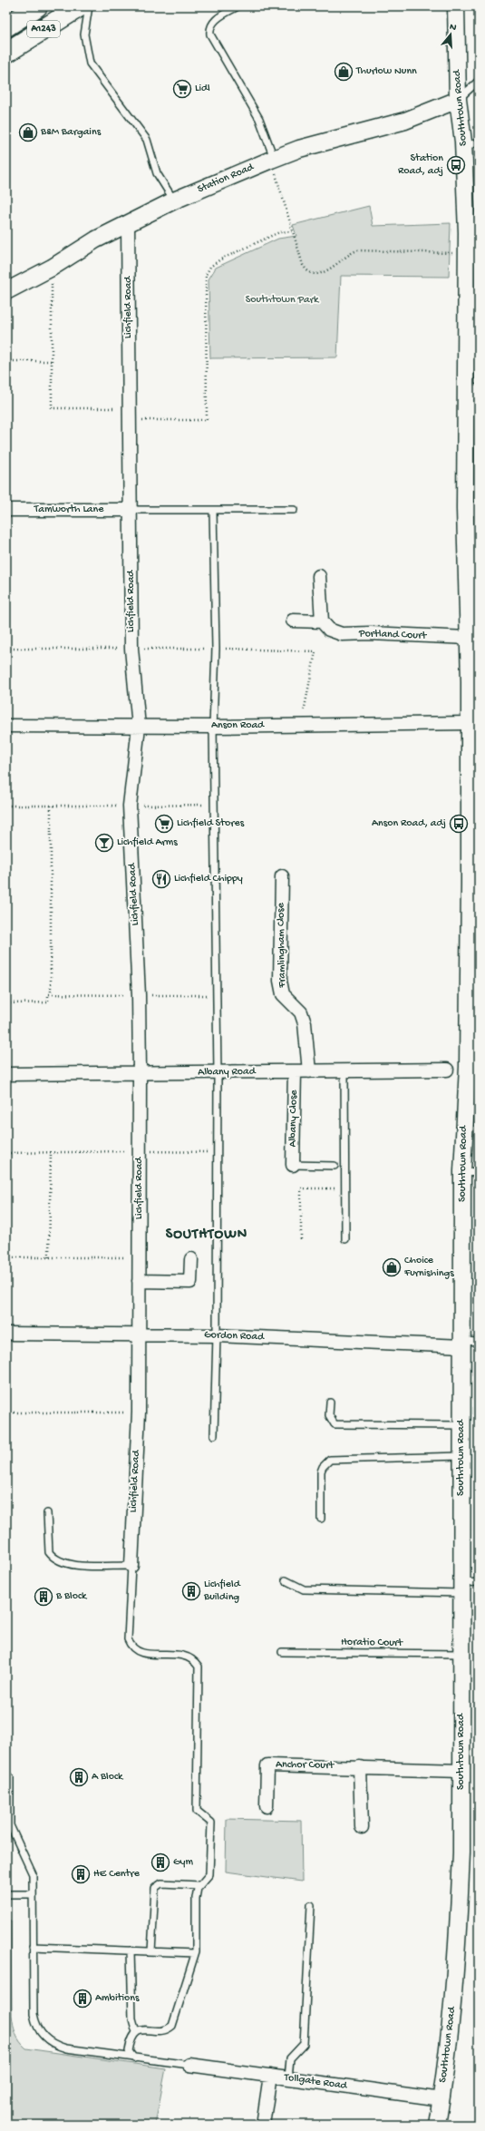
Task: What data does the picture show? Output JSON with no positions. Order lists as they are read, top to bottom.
{
  "streets": {
    "main road": ["A1243"],
    "street": [
      "Southtown Road",
      "Station Road",
      "Lichfield Road",
      "Tamworth Lane",
      "Portland Court",
      "Anson Road",
      "Framlingham Close",
      "Albany Road",
      "Albany Close",
      "Gordon Road",
      "Anchor Court",
      "Tollgate Road"
    ],
    "lane": ["Horatio Court"]
  },
  "crossings": [
    ["Southtown Road", "Station Road"],
    ["Southtown Road", "Portland Court"],
    ["Southtown Road", "Anson Road"],
    ["Southtown Road", "Gordon Road"],
    ["Southtown Road", "Horatio Court"],
    ["Southtown Road", "Anchor Court"],
    ["Southtown Road", "Tollgate Road"],
    ["Station Road", "Lichfield Road"],
    ["Lichfield Road", "Tamworth Lane"],
    ["Lichfield Road", "Anson Road"],
    ["Lichfield Road", "Albany Road"],
    ["Lichfield Road", "Gordon Road"],
    ["Framlingham Close", "Albany Road"],
    ["Albany Road", "Albany Close"]
  ],
  "districts": ["SOUTHTOWN"],
  "parks": ["Southtown Park"],
  "places": {
    "shop": ["Thurlow Nunn", "B&M Bargains", "Choice Furnishings"],
    "supermarket": ["Lidl", "Lichfield Stores"],
    "bus stop": ["Station Road, adj", "Anson Road, adj"],
    "bar": ["Lichfield Arms"],
    "restaurant": ["Lichfield Chippy"],
    "building": [
      "Lichfield Building",
      "B Block",
      "A Block",
      "Gym",
      "HE Centre",
      "Ambitions"
    ]
  },
  "north": "top"
}
